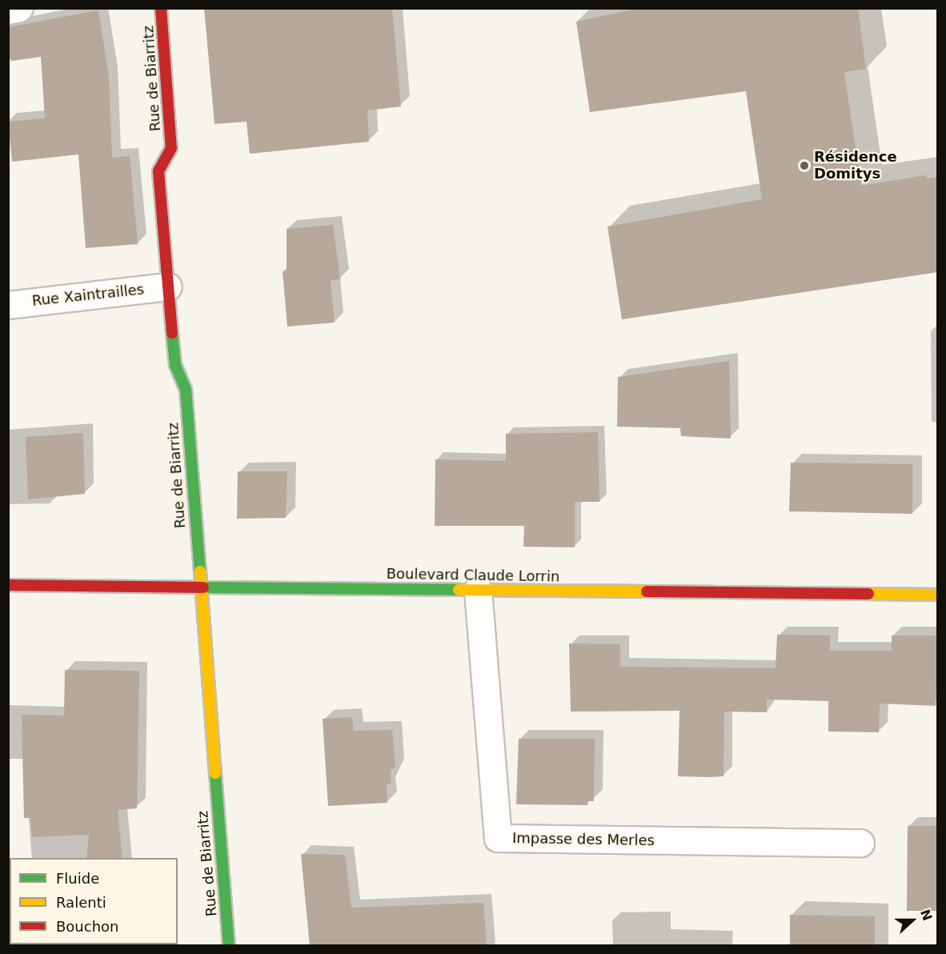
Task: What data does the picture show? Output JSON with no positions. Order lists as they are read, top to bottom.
{
  "streets": {
    "street": [
      "Rue de Biarritz",
      "Rue Xaintrailles",
      "Boulevard Claude Lorrin",
      "Impasse des Merles"
    ]
  },
  "crossings": [
    ["Rue de Biarritz", "Rue Xaintrailles"],
    ["Rue de Biarritz", "Boulevard Claude Lorrin"],
    ["Boulevard Claude Lorrin", "Impasse des Merles"]
  ],
  "places": ["Résidence Domitys"],
  "legend": ["Fluide", "Ralenti", "Bouchon"],
  "north": "right"
}
